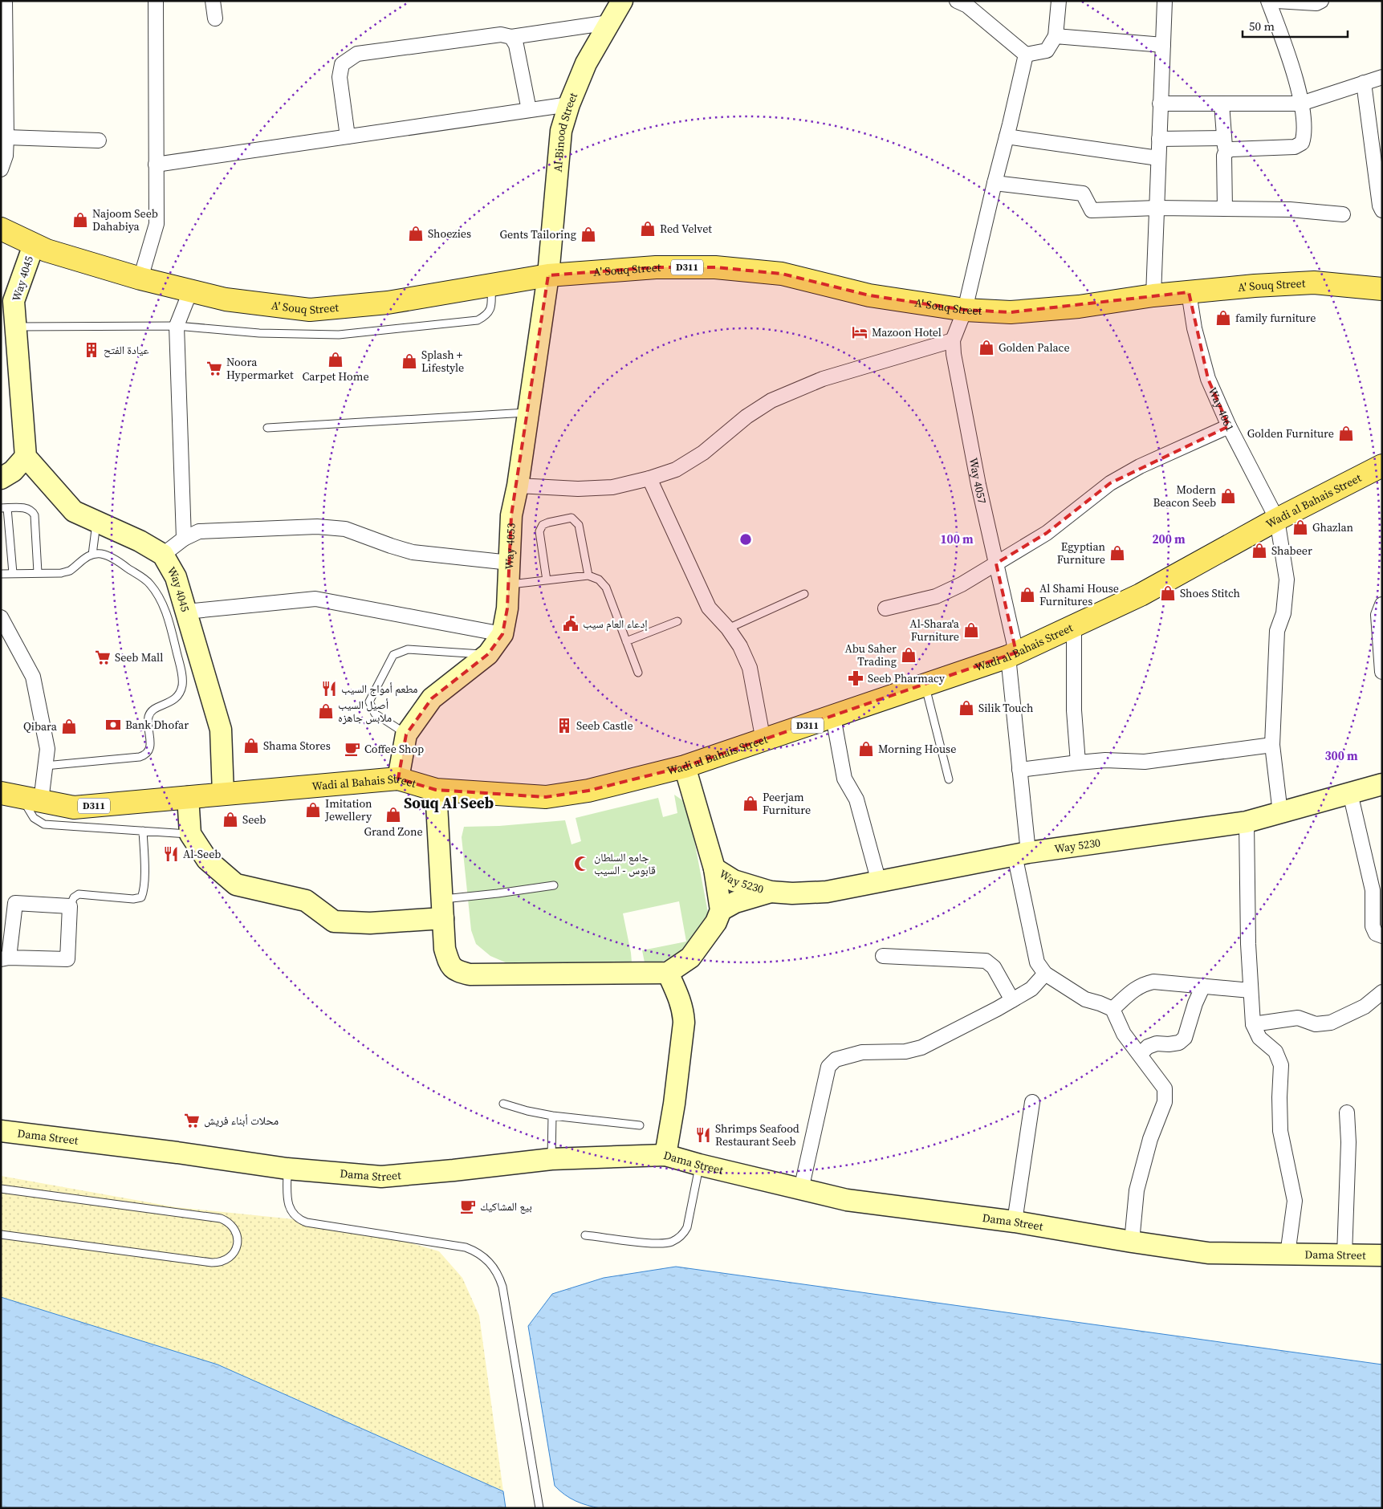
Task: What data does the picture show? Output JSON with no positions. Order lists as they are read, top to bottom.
{
  "streets": {
    "main road": ["D311", "A' Souq Street", "Wadi al Bahais Street"],
    "street": [
      "Al Binood Street",
      "Way 4045",
      "Way 4061",
      "Way 4057",
      "Way 4053",
      "Way 5230",
      "Dama Street"
    ]
  },
  "crossings": [
    ["Al Binood Street", "A' Souq Street"],
    ["Al Binood Street", "Way 4053"],
    ["A' Souq Street", "Way 4045"],
    ["A' Souq Street", "Way 4061"],
    ["A' Souq Street", "Way 4057"],
    ["A' Souq Street", "Way 4053"],
    ["Way 4045", "Wadi al Bahais Street"],
    ["Way 4061", "Wadi al Bahais Street"],
    ["Way 4061", "Way 5230"],
    ["Way 4057", "Wadi al Bahais Street"],
    ["Way 4057", "Way 5230"],
    ["Wadi al Bahais Street", "Way 4053"]
  ],
  "districts": ["Souq Al Seeb"],
  "places": {
    "shop": [
      "Najoom Seeb Dahabiya",
      "Red Velvet",
      "Shoezies",
      "Gents Tailoring",
      "family furniture",
      "Golden Palace",
      "Carpet Home",
      "Splash + Lifestyle",
      "Golden Furniture",
      "Modern Beacon Seeb",
      "Ghazlan",
      "Shabeer",
      "Egyptian Furniture",
      "Shoes Stitch",
      "Al Shami House Furnitures",
      "Al-Shara'a Furniture",
      "Abu Saher Trading",
      "Silik Touch",
      "أصيل السيب ملابس جاهزه",
      "Qibara",
      "Shama Stores",
      "Morning House",
      "Peerjam Furniture",
      "Imitation Jewellery",
      "Grand Zone",
      "Seeb"
    ],
    "hotel": ["Mazoon Hotel"],
    "building": ["عيادة الفتح", "Seeb Castle"],
    "supermarket": ["Noora Hypermarket", "Seeb Mall", "محلات أبناء فريش"],
    "public building": ["إدعاء العام سيب"],
    "pharmacy": ["Seeb Pharmacy"],
    "restaurant": ["مطعم أمواج السيب", "Al-Seeb", "Shrimps Seafood Restaurant Seeb"],
    "bank": ["Bank Dhofar"],
    "cafe": ["Coffee Shop", "بيع المشاكيك"],
    "mosque": ["جامع السلطان قابوس - السيب"]
  },
  "scale_bar": "50 m",
  "rings": ["100 m", "200 m", "300 m"]
}
